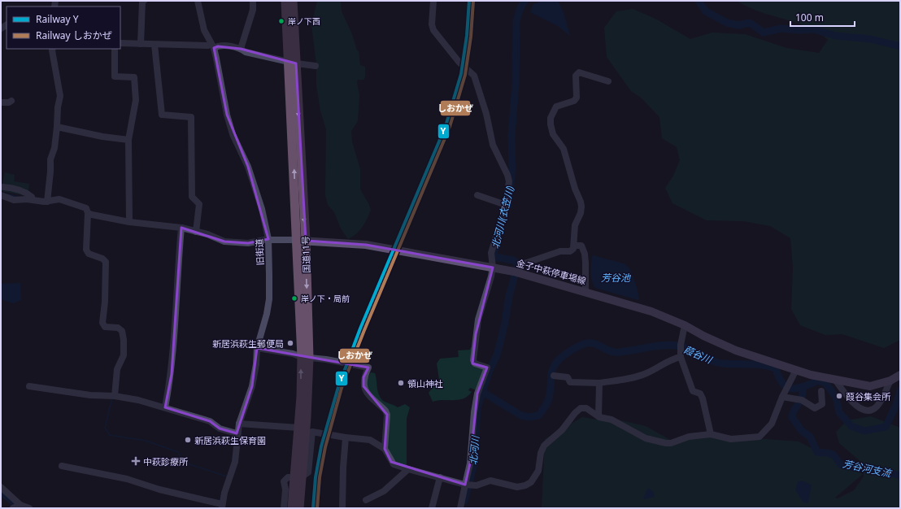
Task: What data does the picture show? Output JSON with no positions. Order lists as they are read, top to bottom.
{
  "streets": {
    "highway": ["国道11号"],
    "main road": ["金子中萩停車場線"],
    "street": ["旧街道"]
  },
  "crossings": [
    ["国道11号", "金子中萩停車場線"]
  ],
  "water": [
    "北河川(衣笠川)",
    "芳谷池",
    "葭谷川",
    "北河川",
    "芳谷河支流"
  ],
  "places": {
    "other": [
      "岸ノ下西",
      "岸ノ下・局前",
      "新居浜萩生郵便局",
      "領山神社",
      "葭谷集会所",
      "新居浜萩生保育園"
    ],
    "health": ["中萩診療所"]
  },
  "lines": ["rail line Y", "rail line しおかぜ"],
  "legend": ["Railway Y", "Railway しおかぜ"],
  "scale_bar": "100 m"
}
